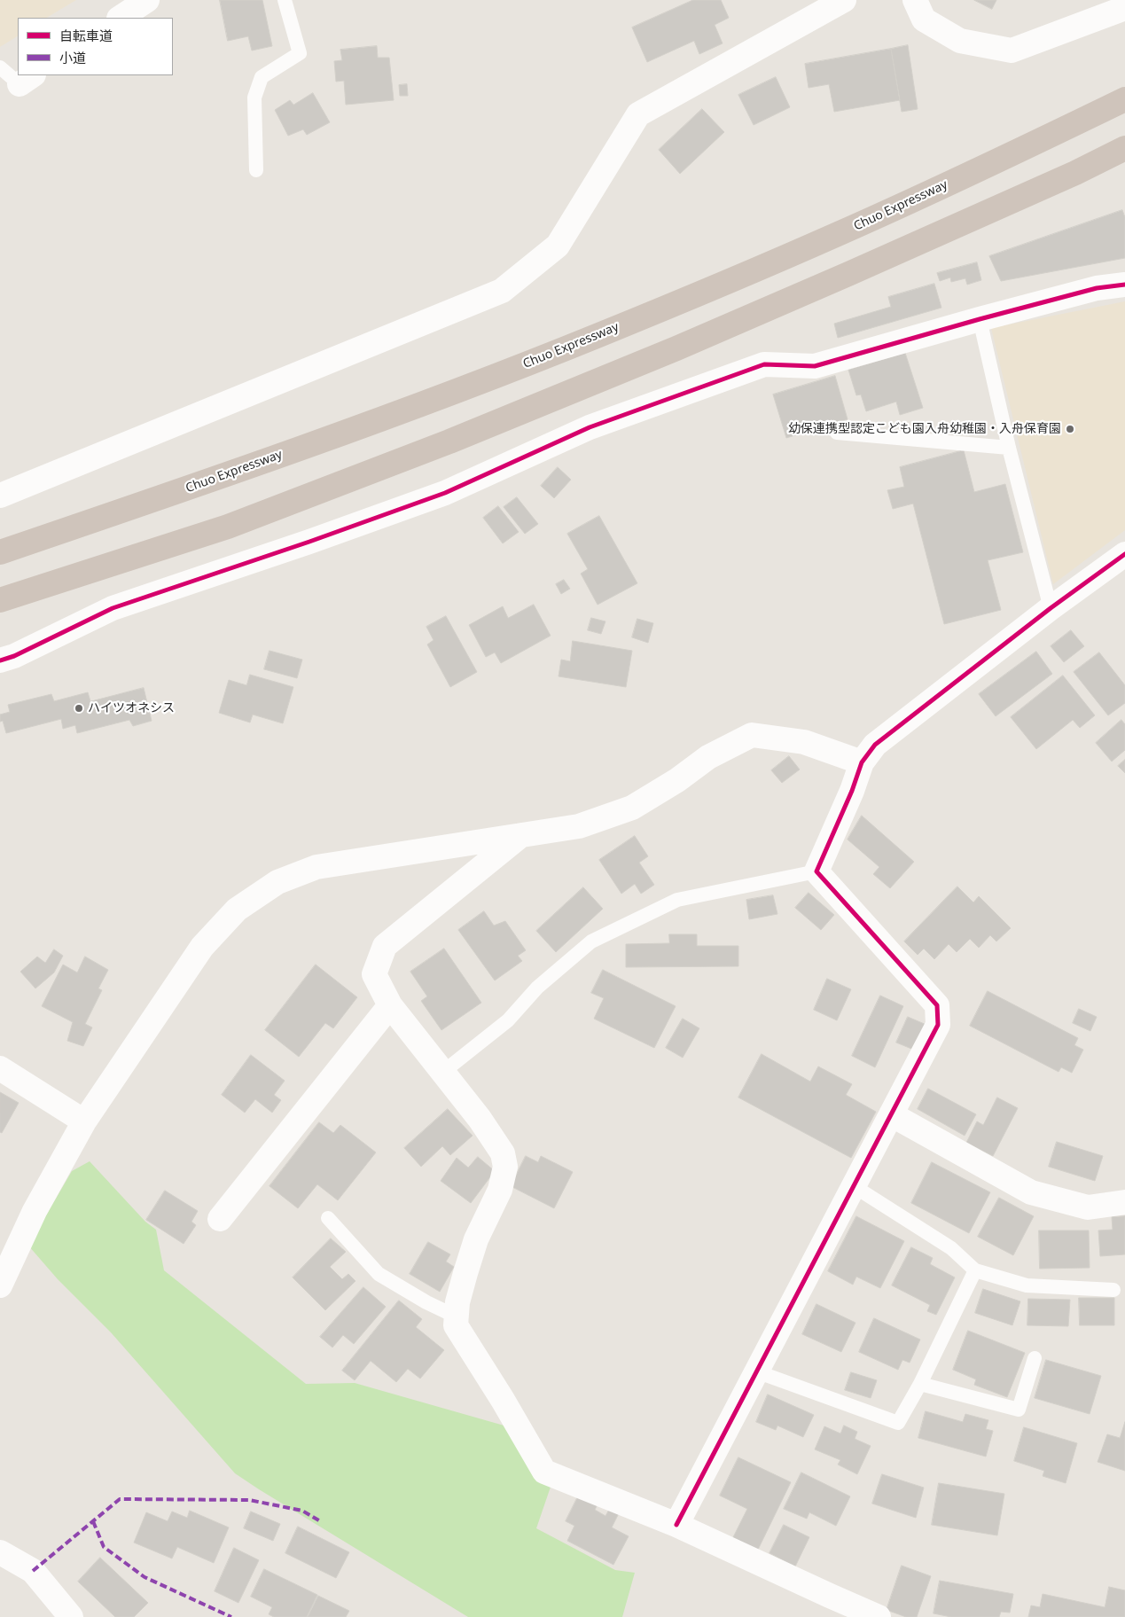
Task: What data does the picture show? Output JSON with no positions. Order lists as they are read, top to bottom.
{
  "streets": {
    "highway": ["Chuo Expressway"]
  },
  "places": ["幼保連携型認定こども園入舟幼稚園・入舟保育園", "ハイツオネシス"],
  "legend": ["自転車道", "小道"]
}
